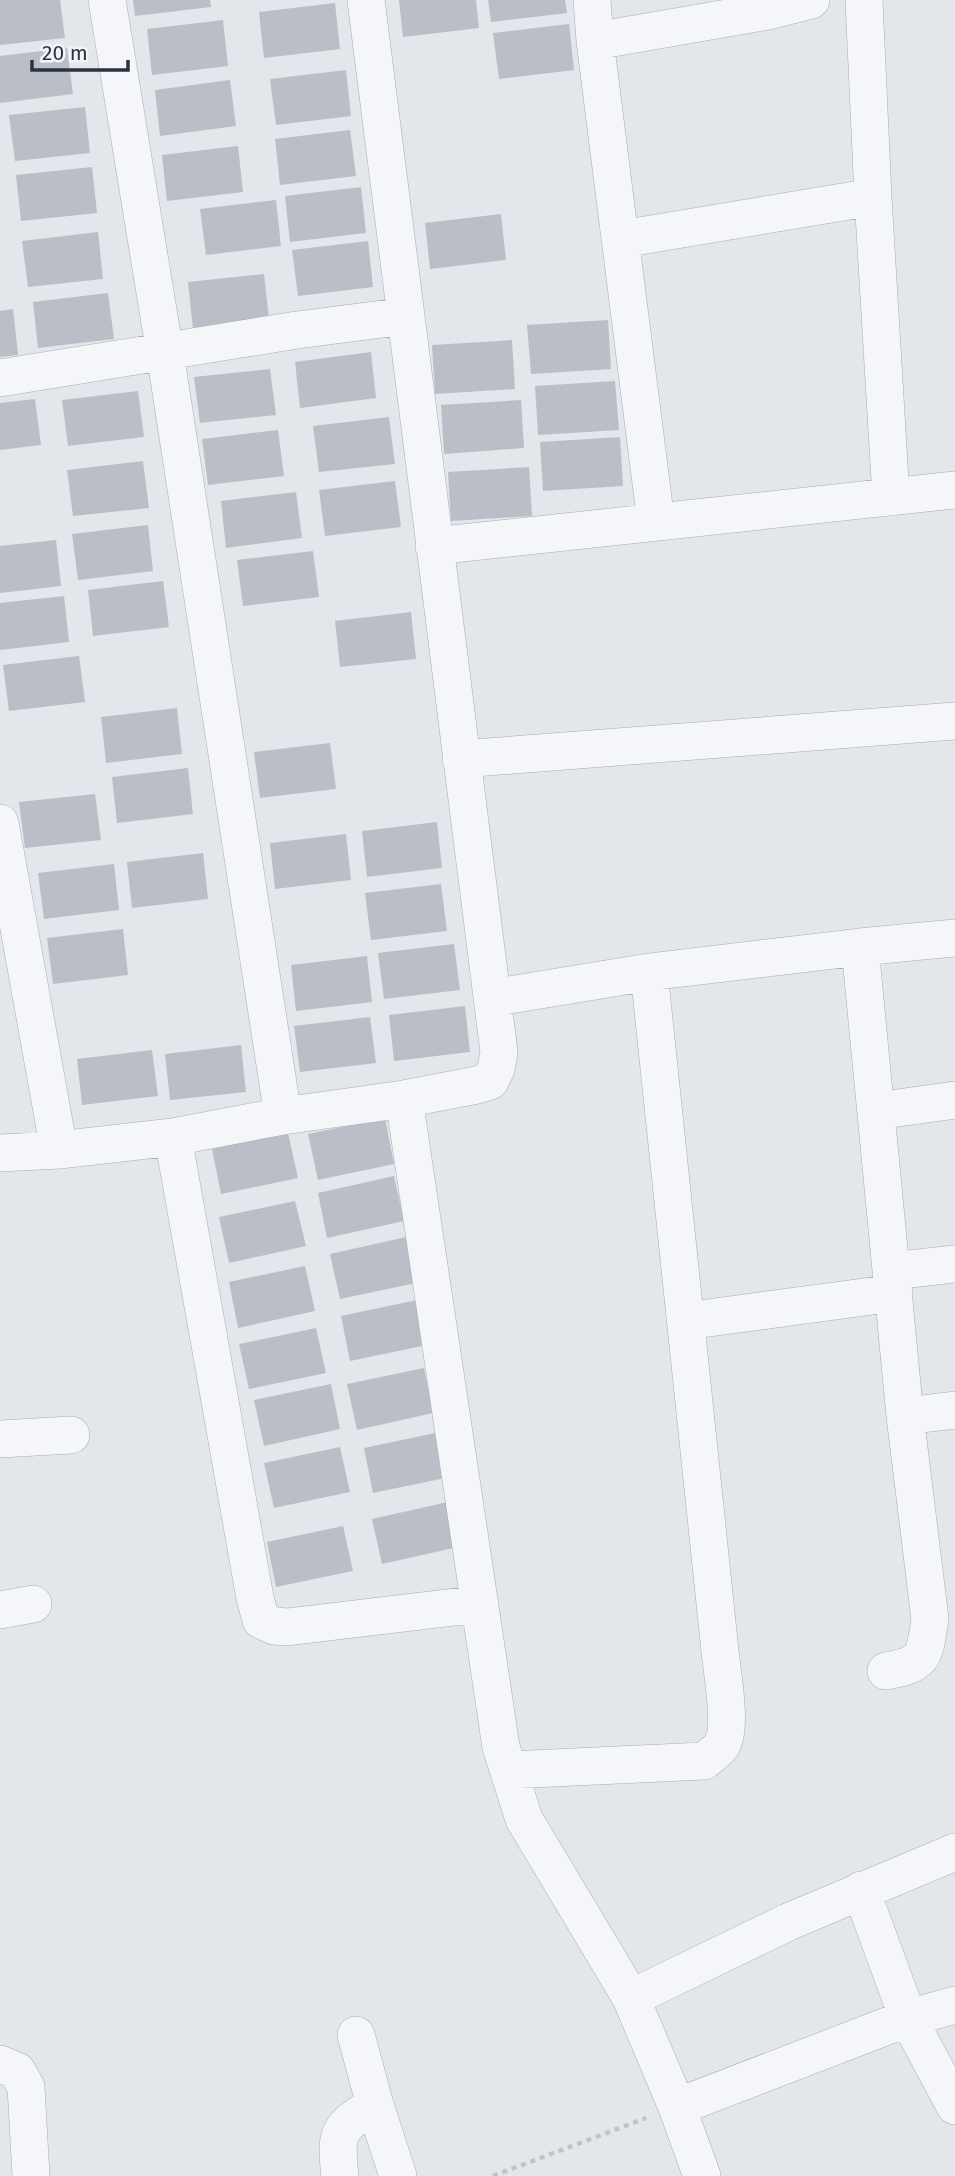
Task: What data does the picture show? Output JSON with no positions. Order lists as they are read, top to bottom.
{
  "scale_bar": "20 m"
}
